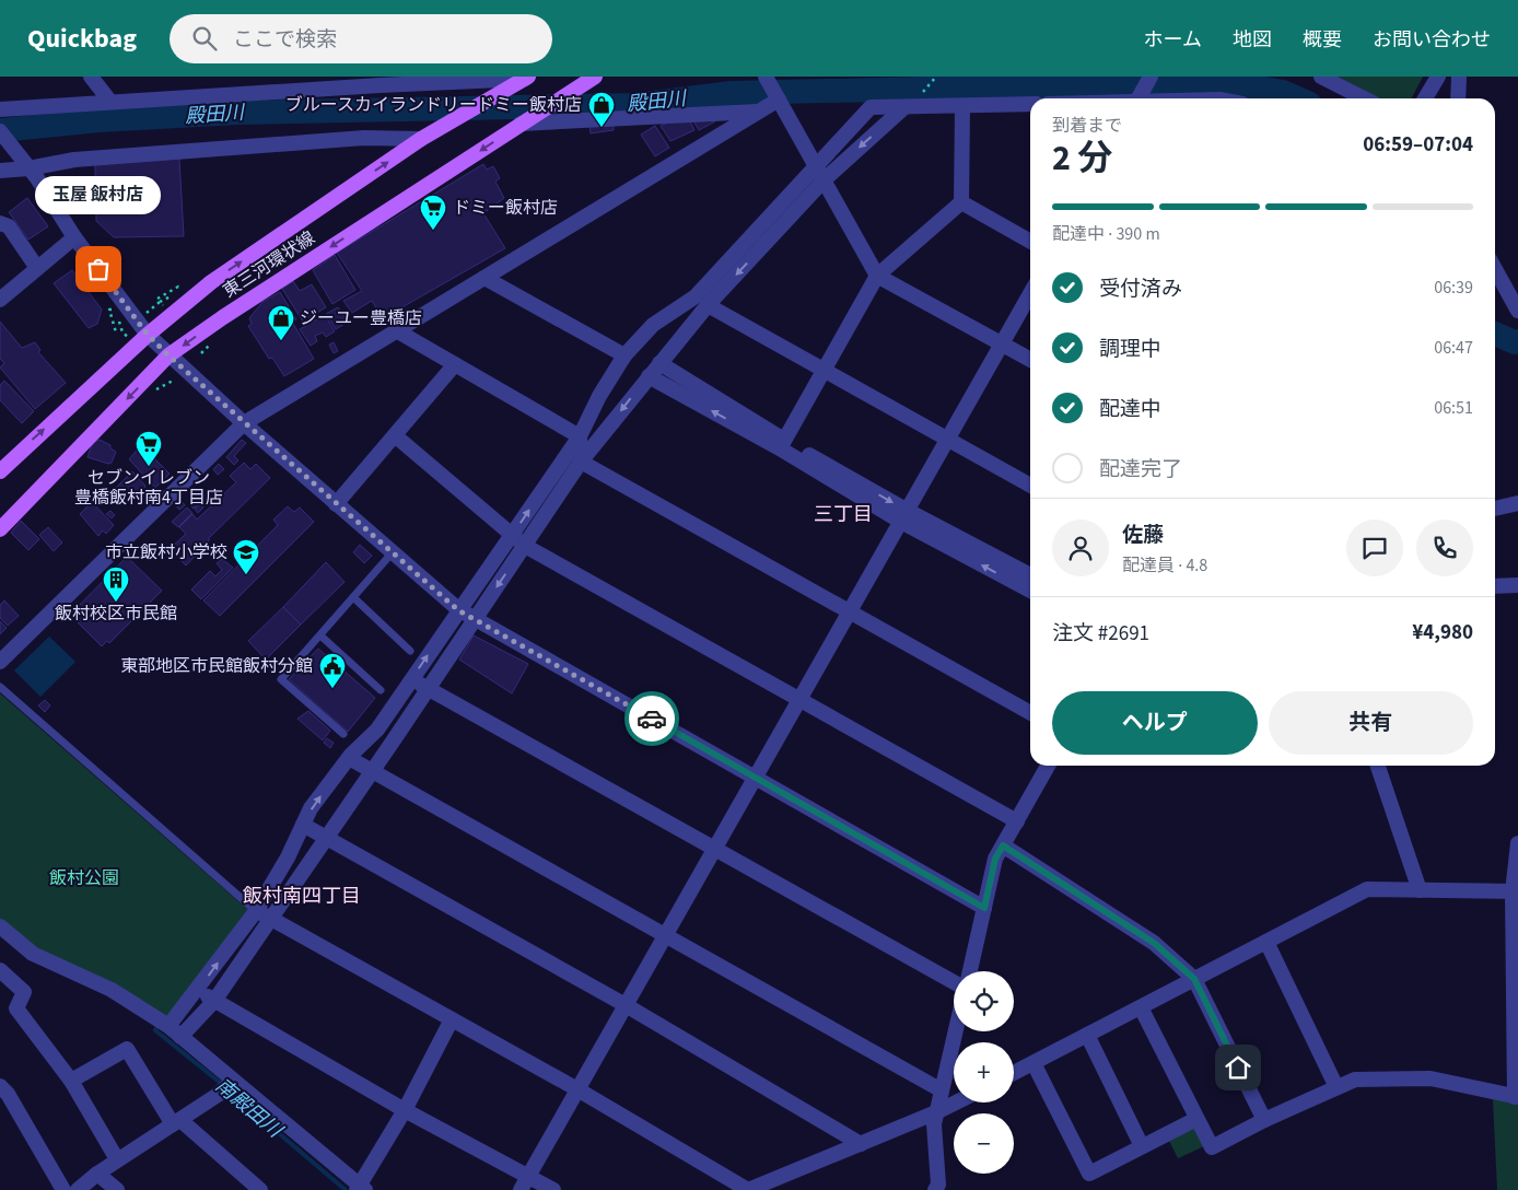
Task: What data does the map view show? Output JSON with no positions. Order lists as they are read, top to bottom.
{
  "streets": {
    "main road": ["東三河環状線"]
  },
  "districts": ["三丁目", "飯村南四丁目"],
  "water": ["殿田川", "南殿田川"],
  "parks": ["飯村公園"],
  "places": {
    "shop": ["ブルースカイランドリードミー飯村店", "ジーユー豊橋店"],
    "supermarket": ["ドミー飯村店", "セブンイレブン 豊橋飯村南4丁目店"],
    "other": ["玉屋 飯村店"],
    "school or university": ["市立飯村小学校"],
    "building": ["飯村校区市民館"],
    "public building": ["東部地区市民館飯村分館"]
  },
  "page": {
    "header": "Quickbag",
    "search": "ここで検索",
    "nav": [
      "ホーム",
      "地図",
      "概要",
      "お問い合わせ"
    ],
    "heading": ["2 分", "到着まで", "06:59–07:04"],
    "panel": [
      "佐藤",
      "配達員 · 4.8",
      "注文 #2691",
      "¥4,980"
    ],
    "bubble": "玉屋 飯村店",
    "bar": "配達中 · 390 m",
    "list": [
      ["受付済み", "06:39"],
      ["調理中", "06:47"],
      ["配達中", "06:51"],
      "配達完了"
    ],
    "buttons": ["ヘルプ", "共有"],
    "map_buttons": ["+", "−"]
  }
}
